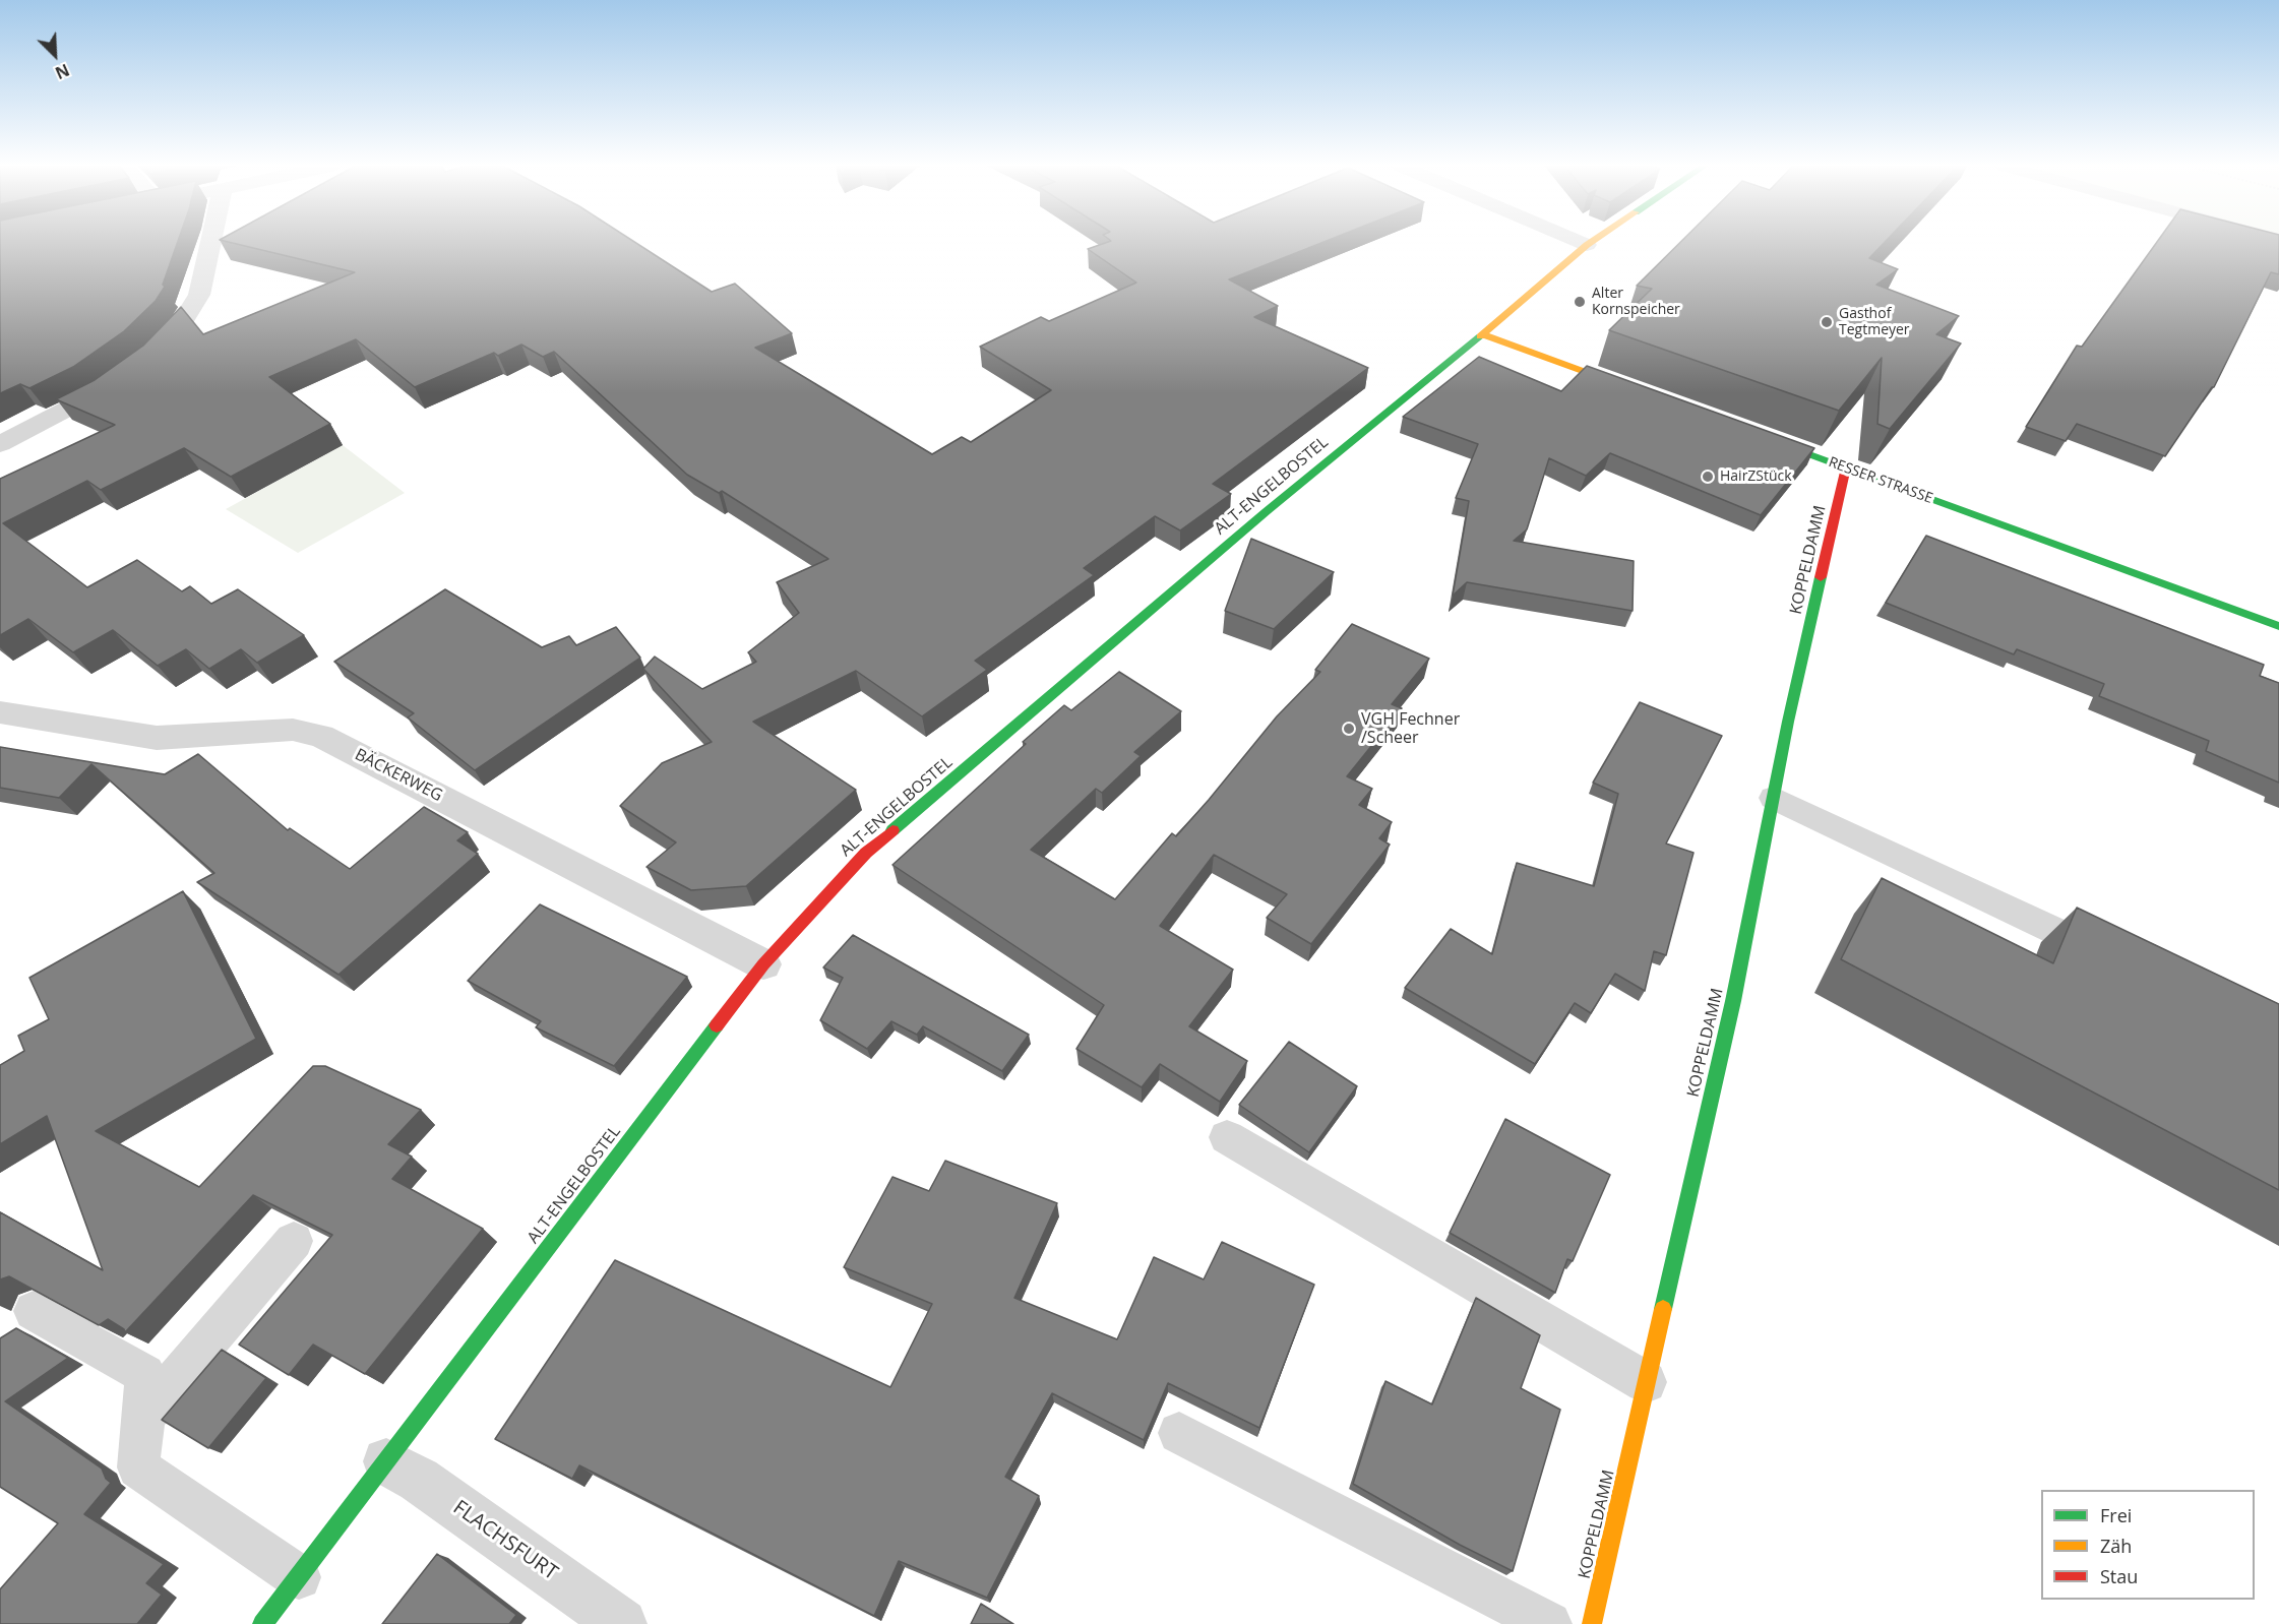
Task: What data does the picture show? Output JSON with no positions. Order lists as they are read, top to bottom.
{
  "streets": {
    "street": [
      "RESSER STRASSE",
      "ALT-ENGELBOSTEL",
      "KOPPELDAMM",
      "BÄCKERWEG",
      "FLACHSFURT"
    ]
  },
  "crossings": [
    ["RESSER STRASSE", "KOPPELDAMM"],
    ["ALT-ENGELBOSTEL", "BÄCKERWEG"],
    ["ALT-ENGELBOSTEL", "FLACHSFURT"]
  ],
  "places": [
    "Alter Kornspeicher",
    "Gasthof Tegtmeyer",
    "HairZStück",
    "VGH Fechner /Scheer"
  ],
  "legend": ["Frei", "Zäh", "Stau"],
  "north": "bottom right"
}
